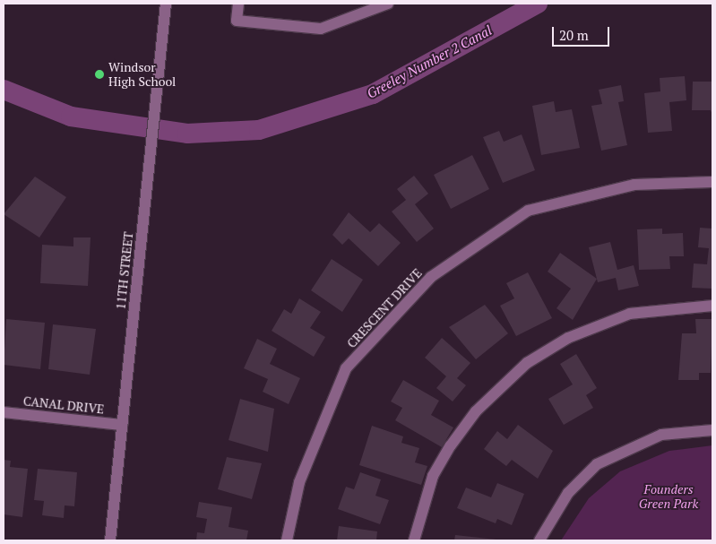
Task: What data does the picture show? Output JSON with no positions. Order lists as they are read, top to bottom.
{
  "streets": {
    "street": ["11TH STREET", "CRESCENT DRIVE", "CANAL DRIVE"]
  },
  "crossings": [
    ["11TH STREET", "CANAL DRIVE"]
  ],
  "water": ["Greeley Number 2 Canal"],
  "parks": ["Founders Green Park"],
  "places": ["Windsor High School"],
  "scale_bar": "20 m"
}
